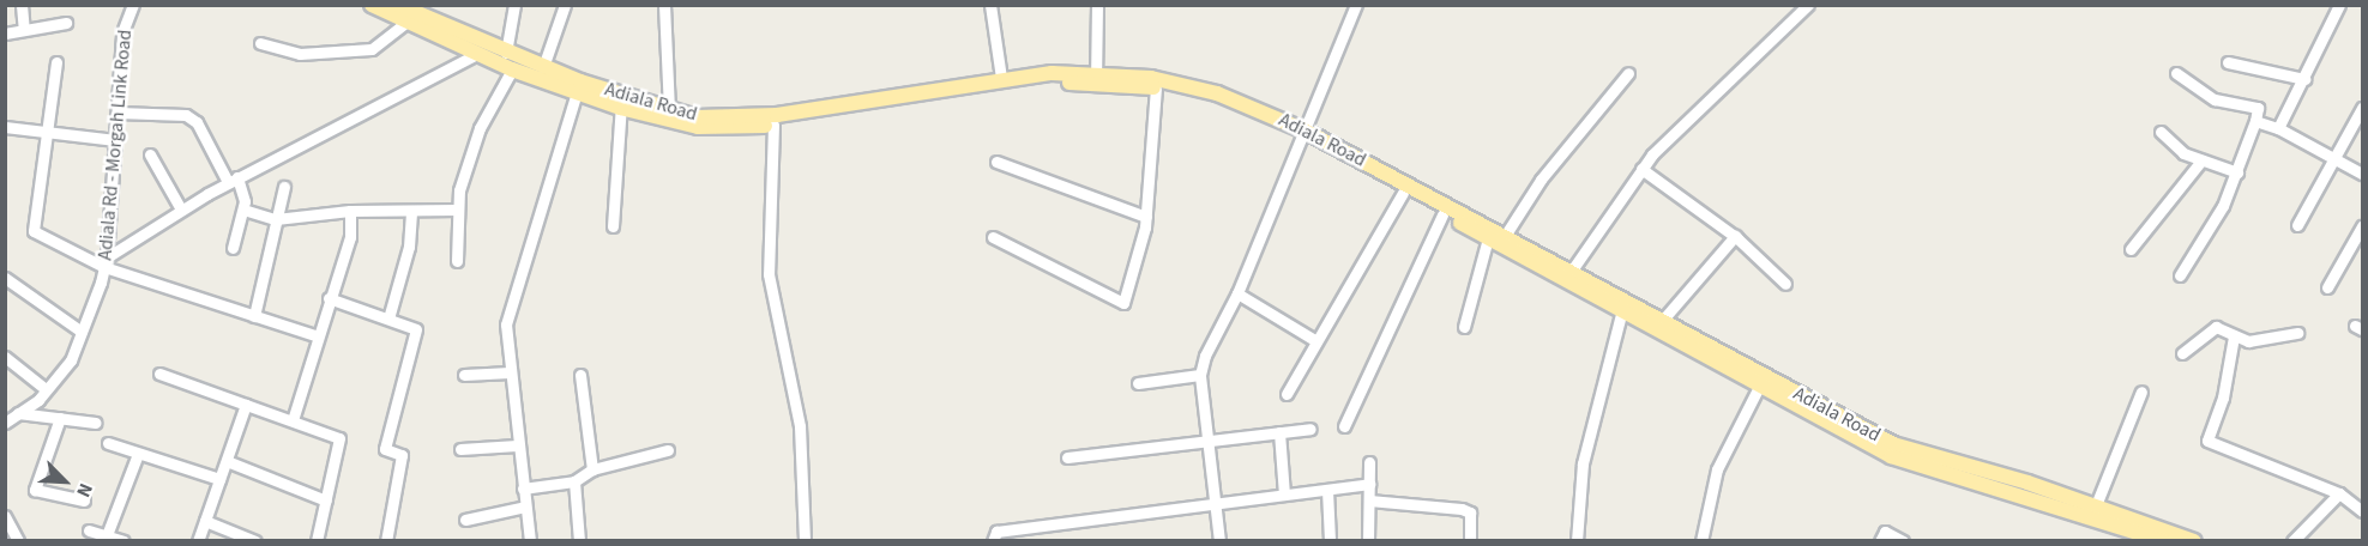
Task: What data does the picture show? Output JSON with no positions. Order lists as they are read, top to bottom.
{
  "streets": {
    "main road": ["Adiala Road"],
    "street": ["Adiala Rd - Morgah Link Road"]
  },
  "north": "bottom right"
}
